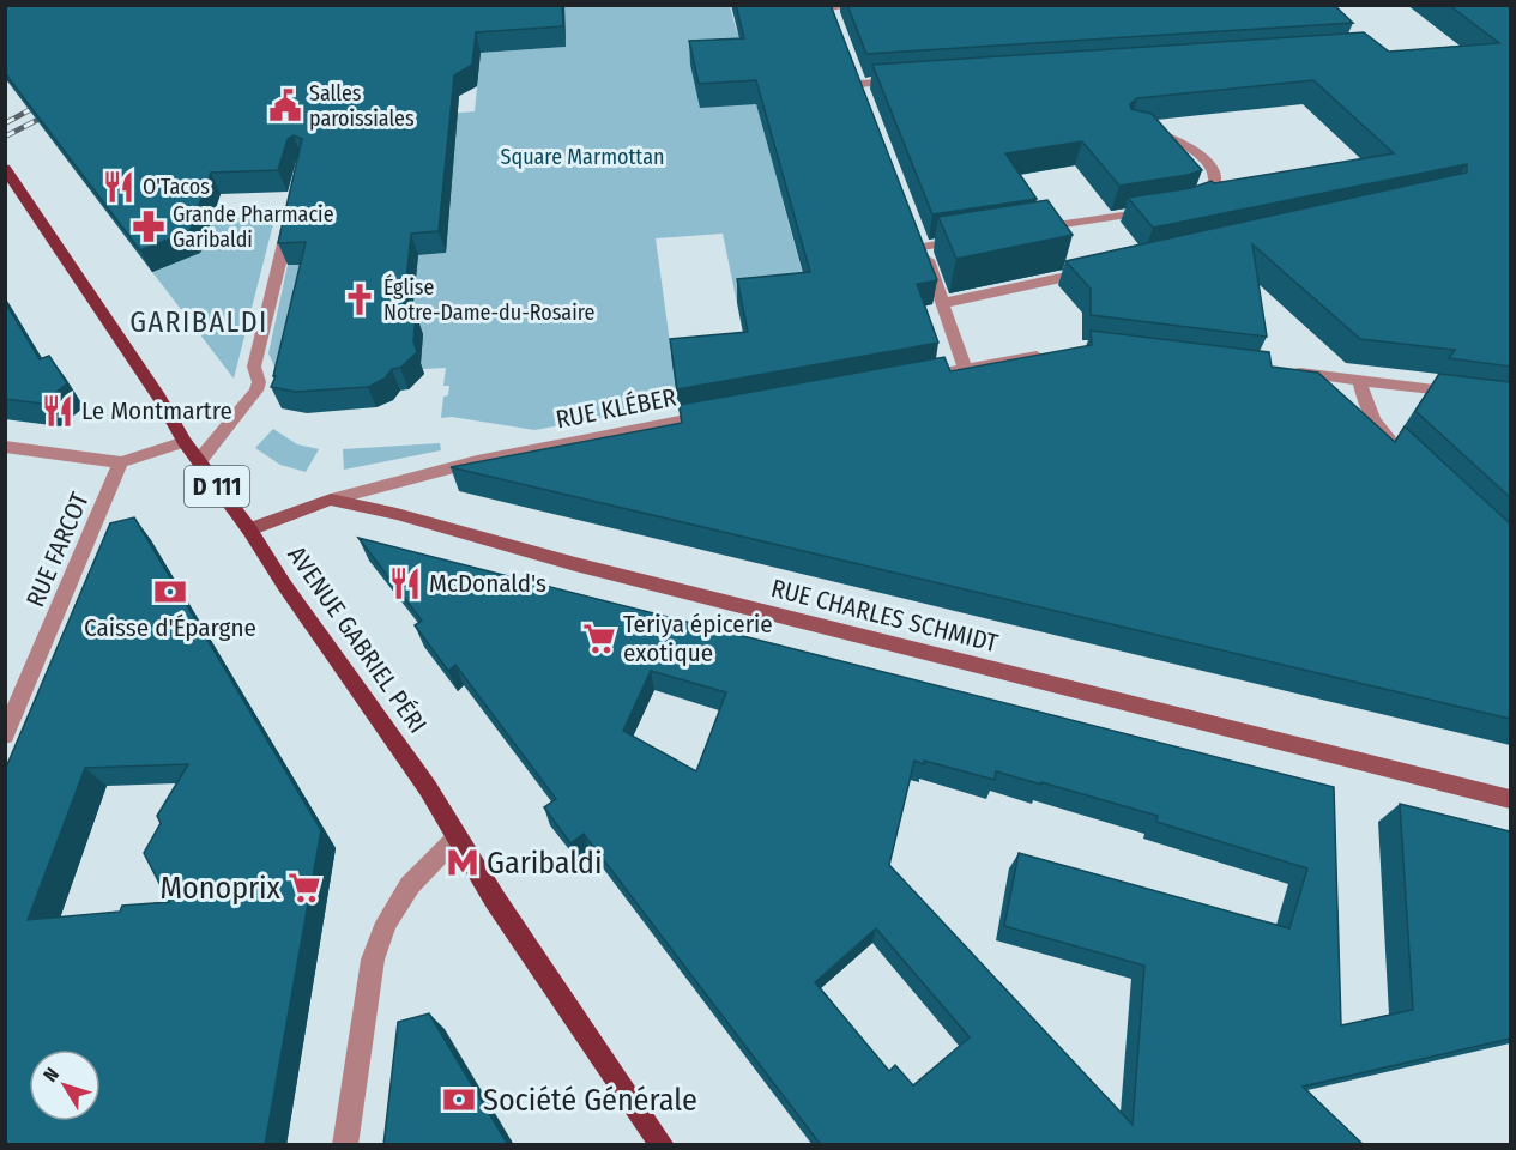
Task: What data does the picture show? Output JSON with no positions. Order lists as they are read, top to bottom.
{
  "streets": {
    "main road": ["D 111", "AVENUE GABRIEL PÉRI"],
    "street": ["RUE KLÉBER", "RUE FARCOT", "RUE CHARLES SCHMIDT"]
  },
  "crossings": [
    ["RUE KLÉBER", "RUE CHARLES SCHMIDT"]
  ],
  "districts": ["GARIBALDI"],
  "parks": ["Square Marmottan"],
  "places": {
    "public building": ["Salles paroissiales"],
    "restaurant": ["O'Tacos", "Le Montmartre", "McDonald's"],
    "pharmacy": ["Grande Pharmacie Garibaldi"],
    "church": ["Église Notre-Dame-du-Rosaire"],
    "bank": ["Caisse d'Épargne", "Société Générale"],
    "supermarket": ["Teriya épicerie exotique", "Monoprix"],
    "metro station": ["Garibaldi"]
  },
  "north": "top left"
}
